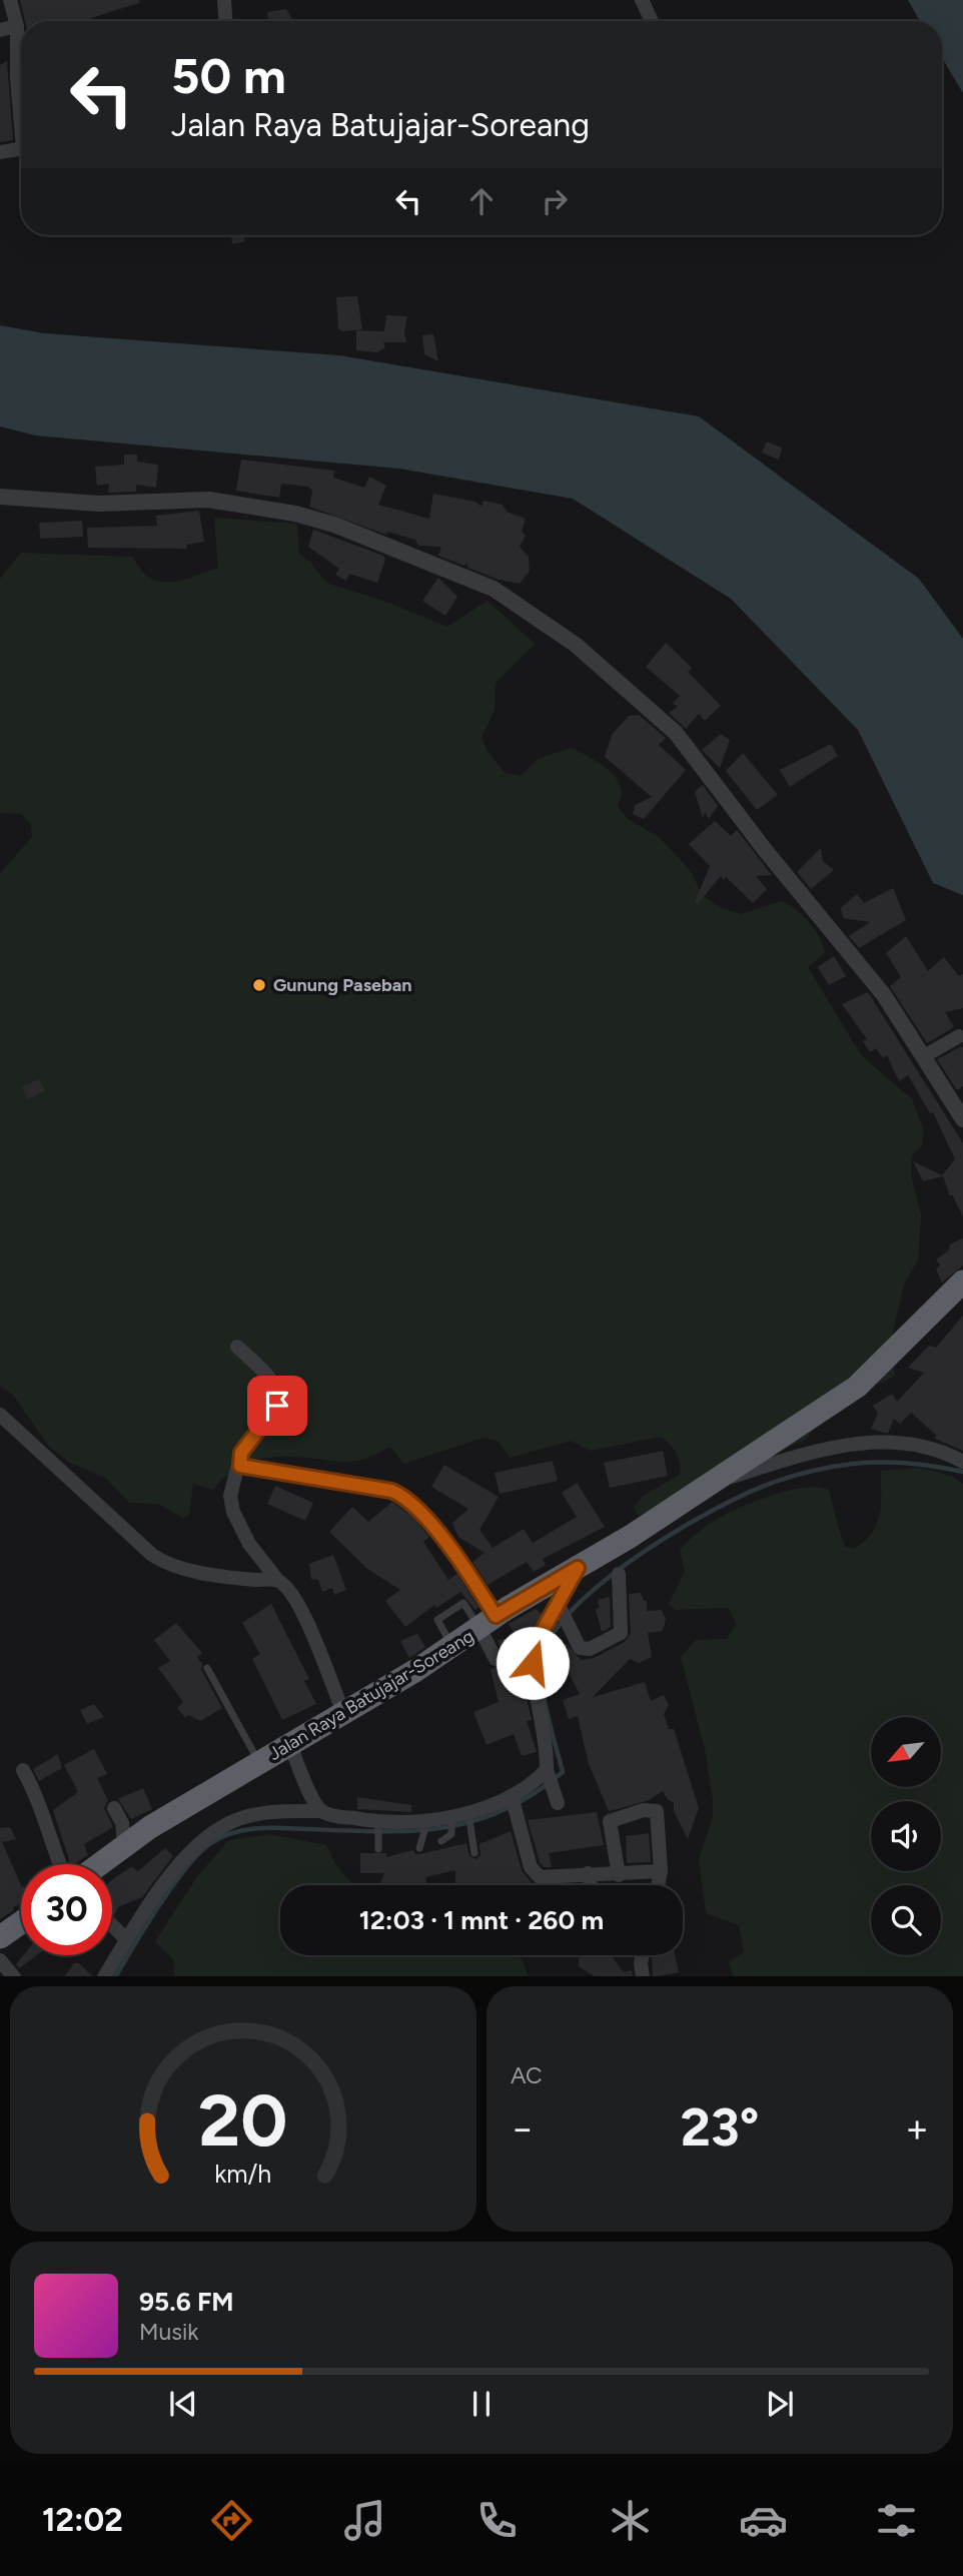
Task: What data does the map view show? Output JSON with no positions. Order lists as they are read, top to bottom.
{
  "streets": {
    "highway": ["Jalan Raya Batujajar-Soreang"]
  },
  "places": ["Gunung Paseban"],
  "north": "bottom left",
  "page": {
    "turn": ["50 m", "Jalan Raya Batujajar-Soreang"],
    "limit": "30",
    "trip": "12:03 · 1 mnt · 260 m",
    "tile": "AC",
    "heat": ["−", "23°", "+"],
    "song": ["95.6 FM", "Musik"],
    "tabs": "12:02",
    "gauge": ["20", "km/h"]
  }
}
